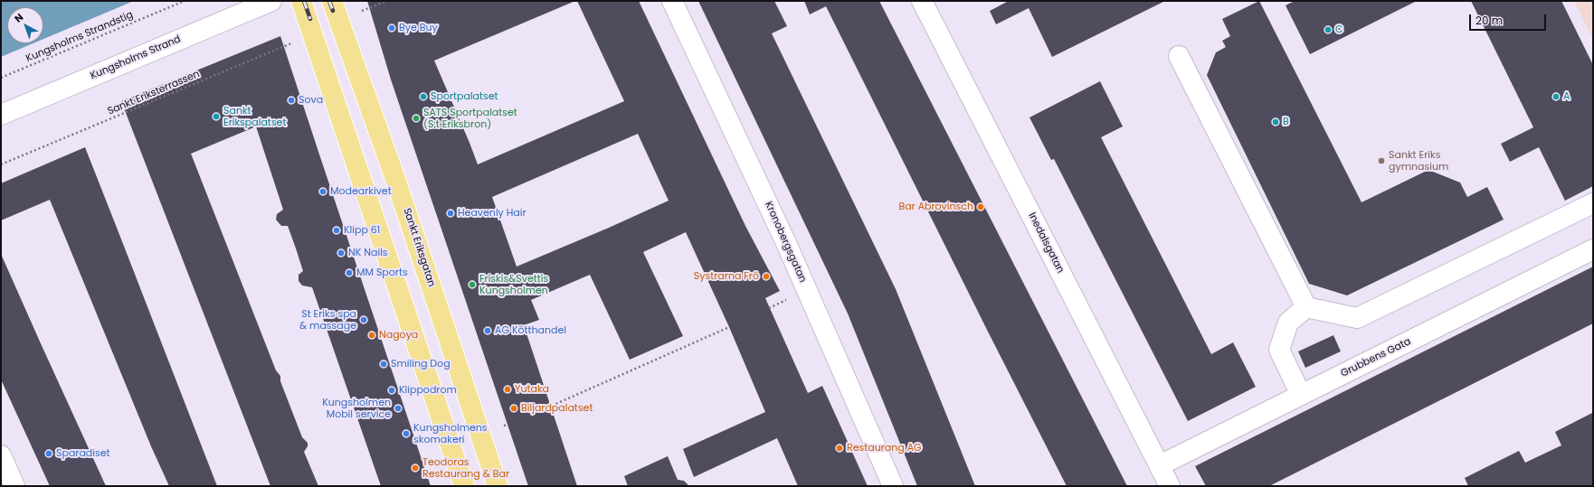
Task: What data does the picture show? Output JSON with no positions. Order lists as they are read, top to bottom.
{
  "streets": {
    "main road": ["Sankt Eriksgatan"],
    "street": [
      "Kungsholms Strand",
      "Kronobergsgatan",
      "Inedalsgatan",
      "Grubbens Gata"
    ],
    "path": ["Kungsholms Strandstig", "Sankt Eriksterrassen"]
  },
  "crossings": [
    ["Inedalsgatan", "Grubbens Gata"]
  ],
  "places": [
    "Bye Buy",
    "C",
    "Sportpalatset",
    "A",
    "Sova",
    "Sankt Erikspalatset",
    "SATS Sportpalatset (S:t Eriksbron)",
    "B",
    "Sankt Eriks gymnasium",
    "Modearkivet",
    "Bar Abrovinsch",
    "Heavenly Hair",
    "Klipp 61",
    "NK Nails",
    "MM Sports",
    "Systrarna Frö",
    "Friskis&Svettis Kungsholmen",
    "St Eriks spa & massage",
    "AG Kötthandel",
    "Nagoya",
    "Smiling Dog",
    "Yutaka",
    "Klippodrom",
    "Kungsholmen Mobil service",
    "Biljardpalatset",
    "Kungsholmens skomakeri",
    "Restaurang AG",
    "Sparadiset",
    "Teodoras Restaurang & Bar"
  ],
  "scale_bar": "20 m",
  "north": "top left"
}
